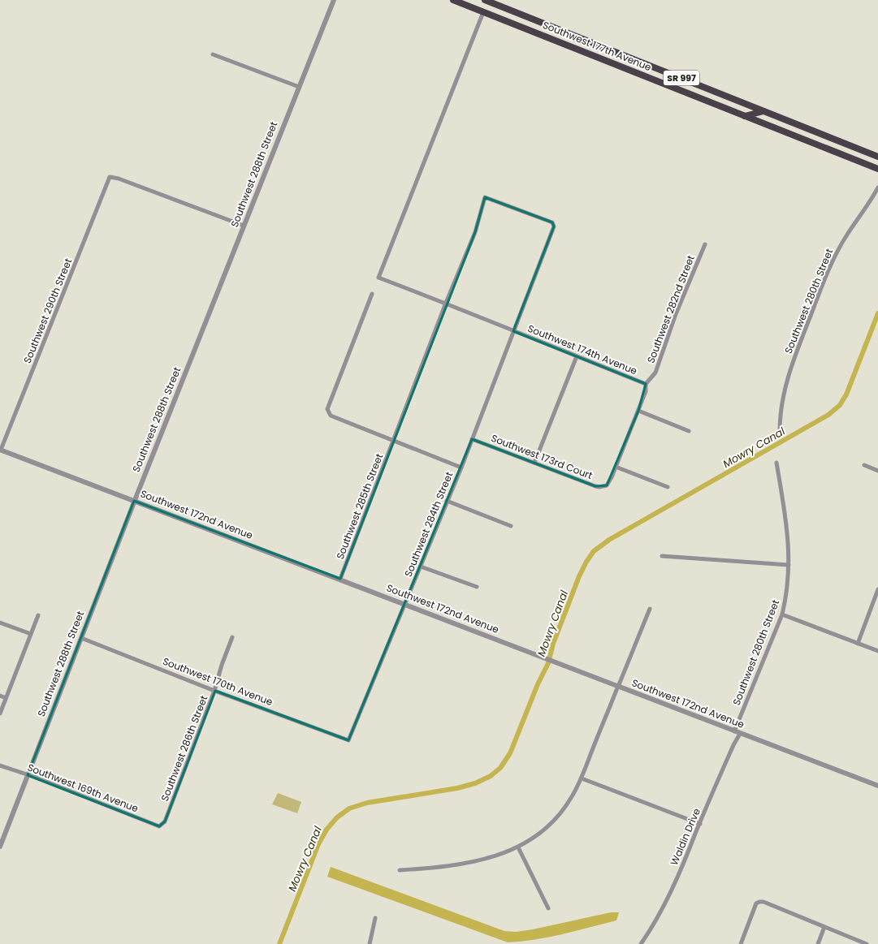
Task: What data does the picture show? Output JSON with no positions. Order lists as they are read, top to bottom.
{
  "streets": {
    "highway": ["Southwest 177th Avenue", "SR 997"],
    "street": [
      "Southwest 288th Street",
      "Southwest 280th Street",
      "Southwest 282nd Street",
      "Southwest 290th Street",
      "Southwest 174th Avenue",
      "Southwest 173rd Court",
      "Southwest 285th Street",
      "Southwest 172nd Avenue",
      "Southwest 284th Street",
      "Southwest 170th Avenue",
      "Southwest 286th Street",
      "Southwest 169th Avenue",
      "Waldin Drive"
    ]
  },
  "crossings": [
    ["Southwest 177th Avenue", "Southwest 174th Avenue"],
    ["Southwest 288th Street", "Southwest 290th Street"],
    ["Southwest 288th Street", "Southwest 172nd Avenue"],
    ["Southwest 288th Street", "Southwest 170th Avenue"],
    ["Southwest 288th Street", "Southwest 169th Avenue"],
    ["Southwest 280th Street", "Southwest 172nd Avenue"],
    ["Southwest 282nd Street", "Southwest 174th Avenue"],
    ["Southwest 282nd Street", "Southwest 173rd Court"],
    ["Southwest 290th Street", "Southwest 172nd Avenue"],
    ["Southwest 174th Avenue", "Southwest 285th Street"],
    ["Southwest 174th Avenue", "Southwest 284th Street"],
    ["Southwest 173rd Court", "Southwest 284th Street"],
    ["Southwest 285th Street", "Southwest 172nd Avenue"],
    ["Southwest 285th Street", "Southwest 284th Street"],
    ["Southwest 172nd Avenue", "Southwest 284th Street"],
    ["Southwest 172nd Avenue", "Waldin Drive"],
    ["Southwest 284th Street", "Southwest 170th Avenue"],
    ["Southwest 170th Avenue", "Southwest 286th Street"],
    ["Southwest 286th Street", "Southwest 169th Avenue"]
  ],
  "water": ["Mowry Canal"]
}
